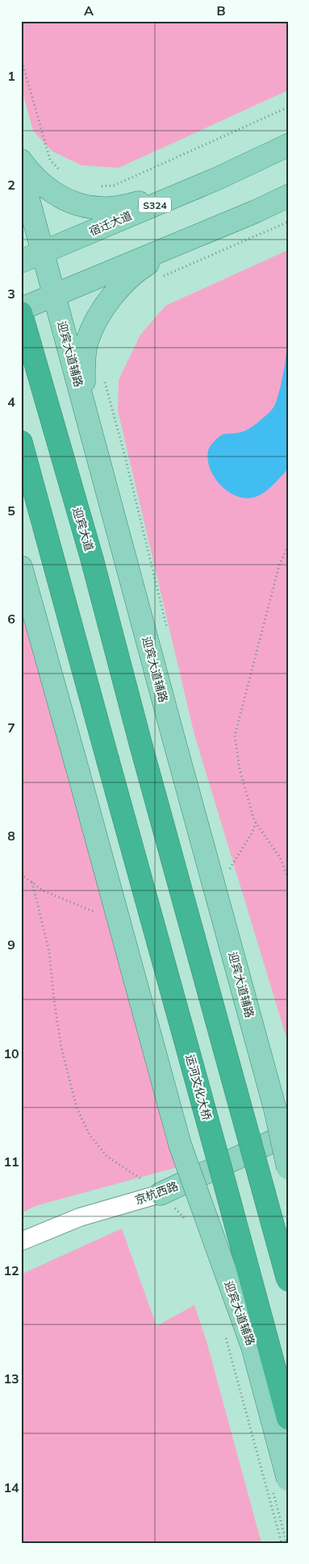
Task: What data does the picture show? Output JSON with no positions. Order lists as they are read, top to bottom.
{
  "streets": {
    "highway": ["迎宾大道", "运河文化大桥"],
    "main road": [
      "S324",
      "宿迁大道",
      "迎宾大道辅路",
      "京杭西路"
    ]
  },
  "crossings": [
    ["宿迁大道", "迎宾大道辅路"]
  ],
  "grid": {
    "columns": ["A", "B"],
    "rows": [
      "1",
      "2",
      "3",
      "4",
      "5",
      "6",
      "7",
      "8",
      "9",
      "10",
      "11",
      "12",
      "13",
      "14"
    ]
  }
}
